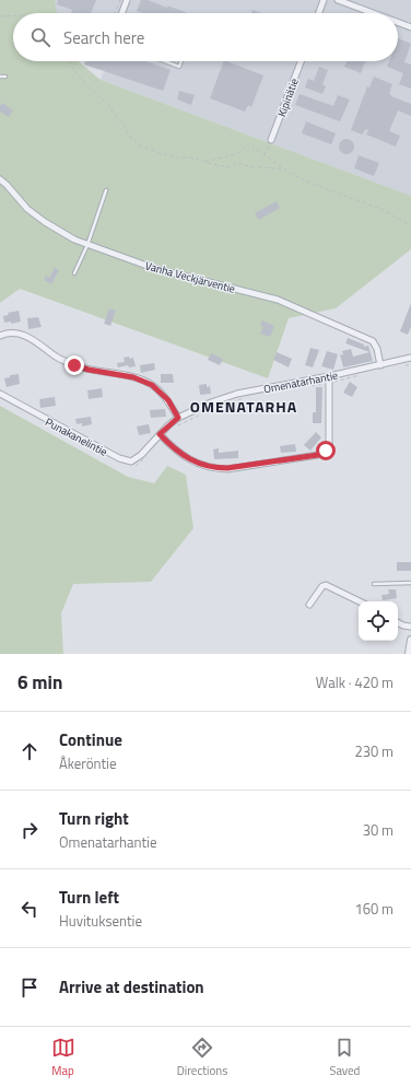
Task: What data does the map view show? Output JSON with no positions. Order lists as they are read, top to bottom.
{
  "streets": {
    "street": [
      "Kipinätie",
      "Vanha Veckjärventie",
      "Omenatarhantie",
      "Punakanelintie"
    ]
  },
  "crossings": [
    ["Vanha Veckjärventie", "Omenatarhantie"],
    ["Omenatarhantie", "Punakanelintie"]
  ],
  "districts": ["OMENATARHA"],
  "page": {
    "search": "Search here",
    "heading": ["6 min", "Walk · 420 m"],
    "list": [
      ["Continue", "Åkeröntie", "230 m"],
      ["Turn right", "Omenatarhantie", "30 m"],
      ["Turn left", "Huvituksentie", "160 m"],
      "Arrive at destination"
    ],
    "nav": ["Map", "Directions", "Saved"]
  }
}
